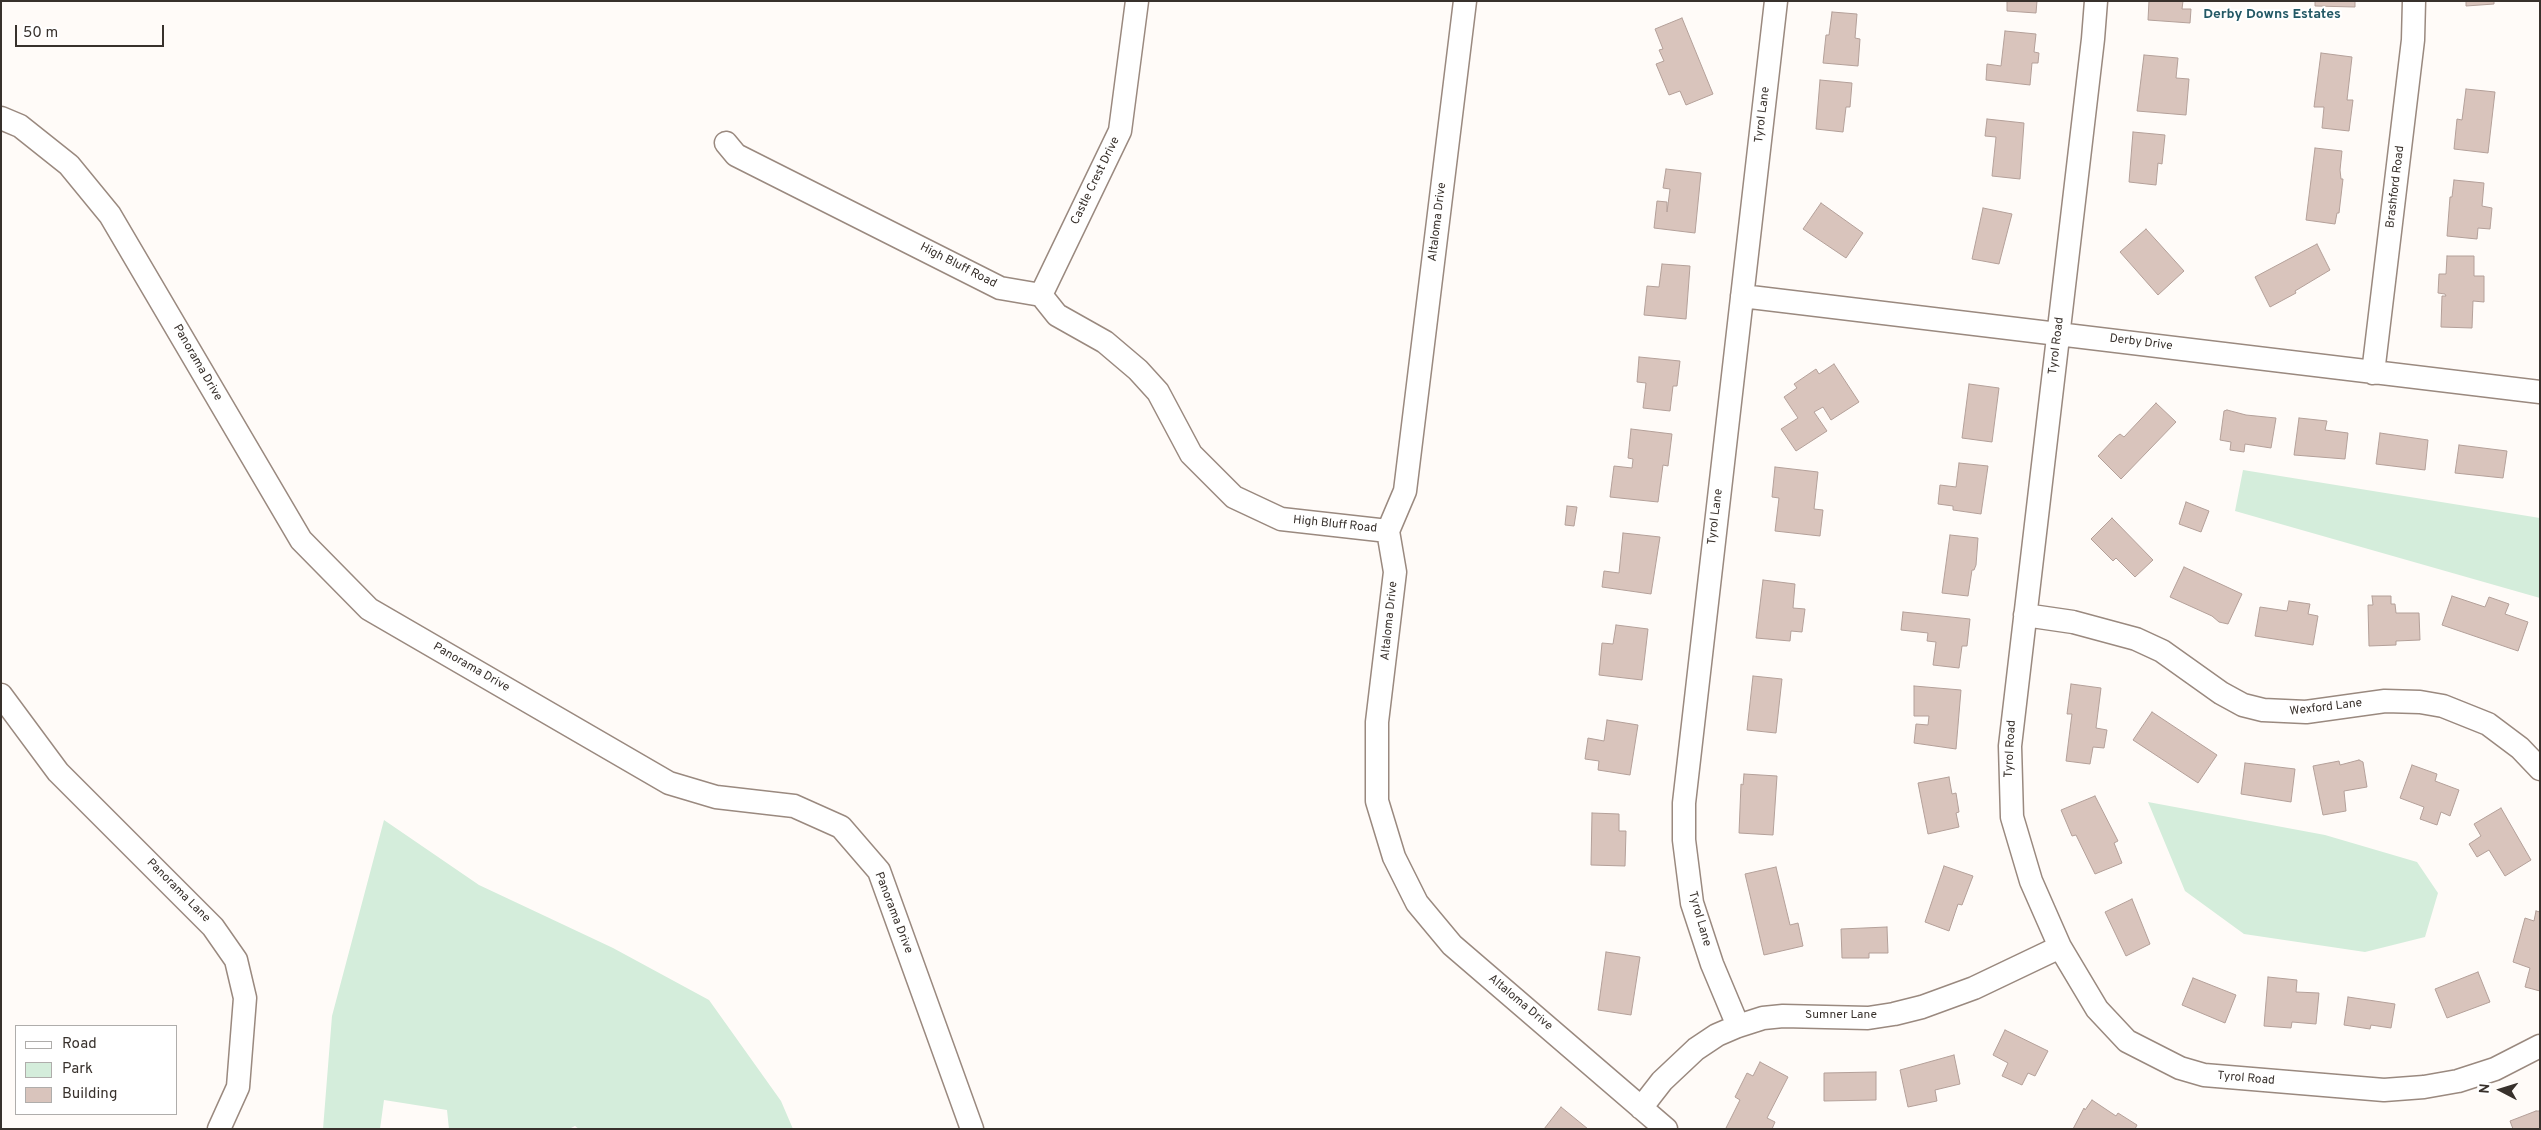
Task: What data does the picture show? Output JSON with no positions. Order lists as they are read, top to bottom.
{
  "streets": {
    "street": [
      "Tyrol Lane",
      "Castle Crest Drive",
      "Brashford Road",
      "Altaloma Drive",
      "High Bluff Road",
      "Derby Drive",
      "Tyrol Road",
      "Panorama Drive",
      "Wexford Lane",
      "Panorama Lane",
      "Sumner Lane"
    ]
  },
  "crossings": [
    ["Tyrol Lane", "Derby Drive"],
    ["Tyrol Lane", "Sumner Lane"],
    ["Castle Crest Drive", "High Bluff Road"],
    ["Brashford Road", "Derby Drive"],
    ["Altaloma Drive", "High Bluff Road"],
    ["Altaloma Drive", "Sumner Lane"],
    ["Derby Drive", "Tyrol Road"],
    ["Tyrol Road", "Wexford Lane"],
    ["Tyrol Road", "Sumner Lane"]
  ],
  "districts": ["Derby Downs Estates"],
  "legend": ["Road", "Park", "Building"],
  "scale_bar": "50 m",
  "north": "left"
}
